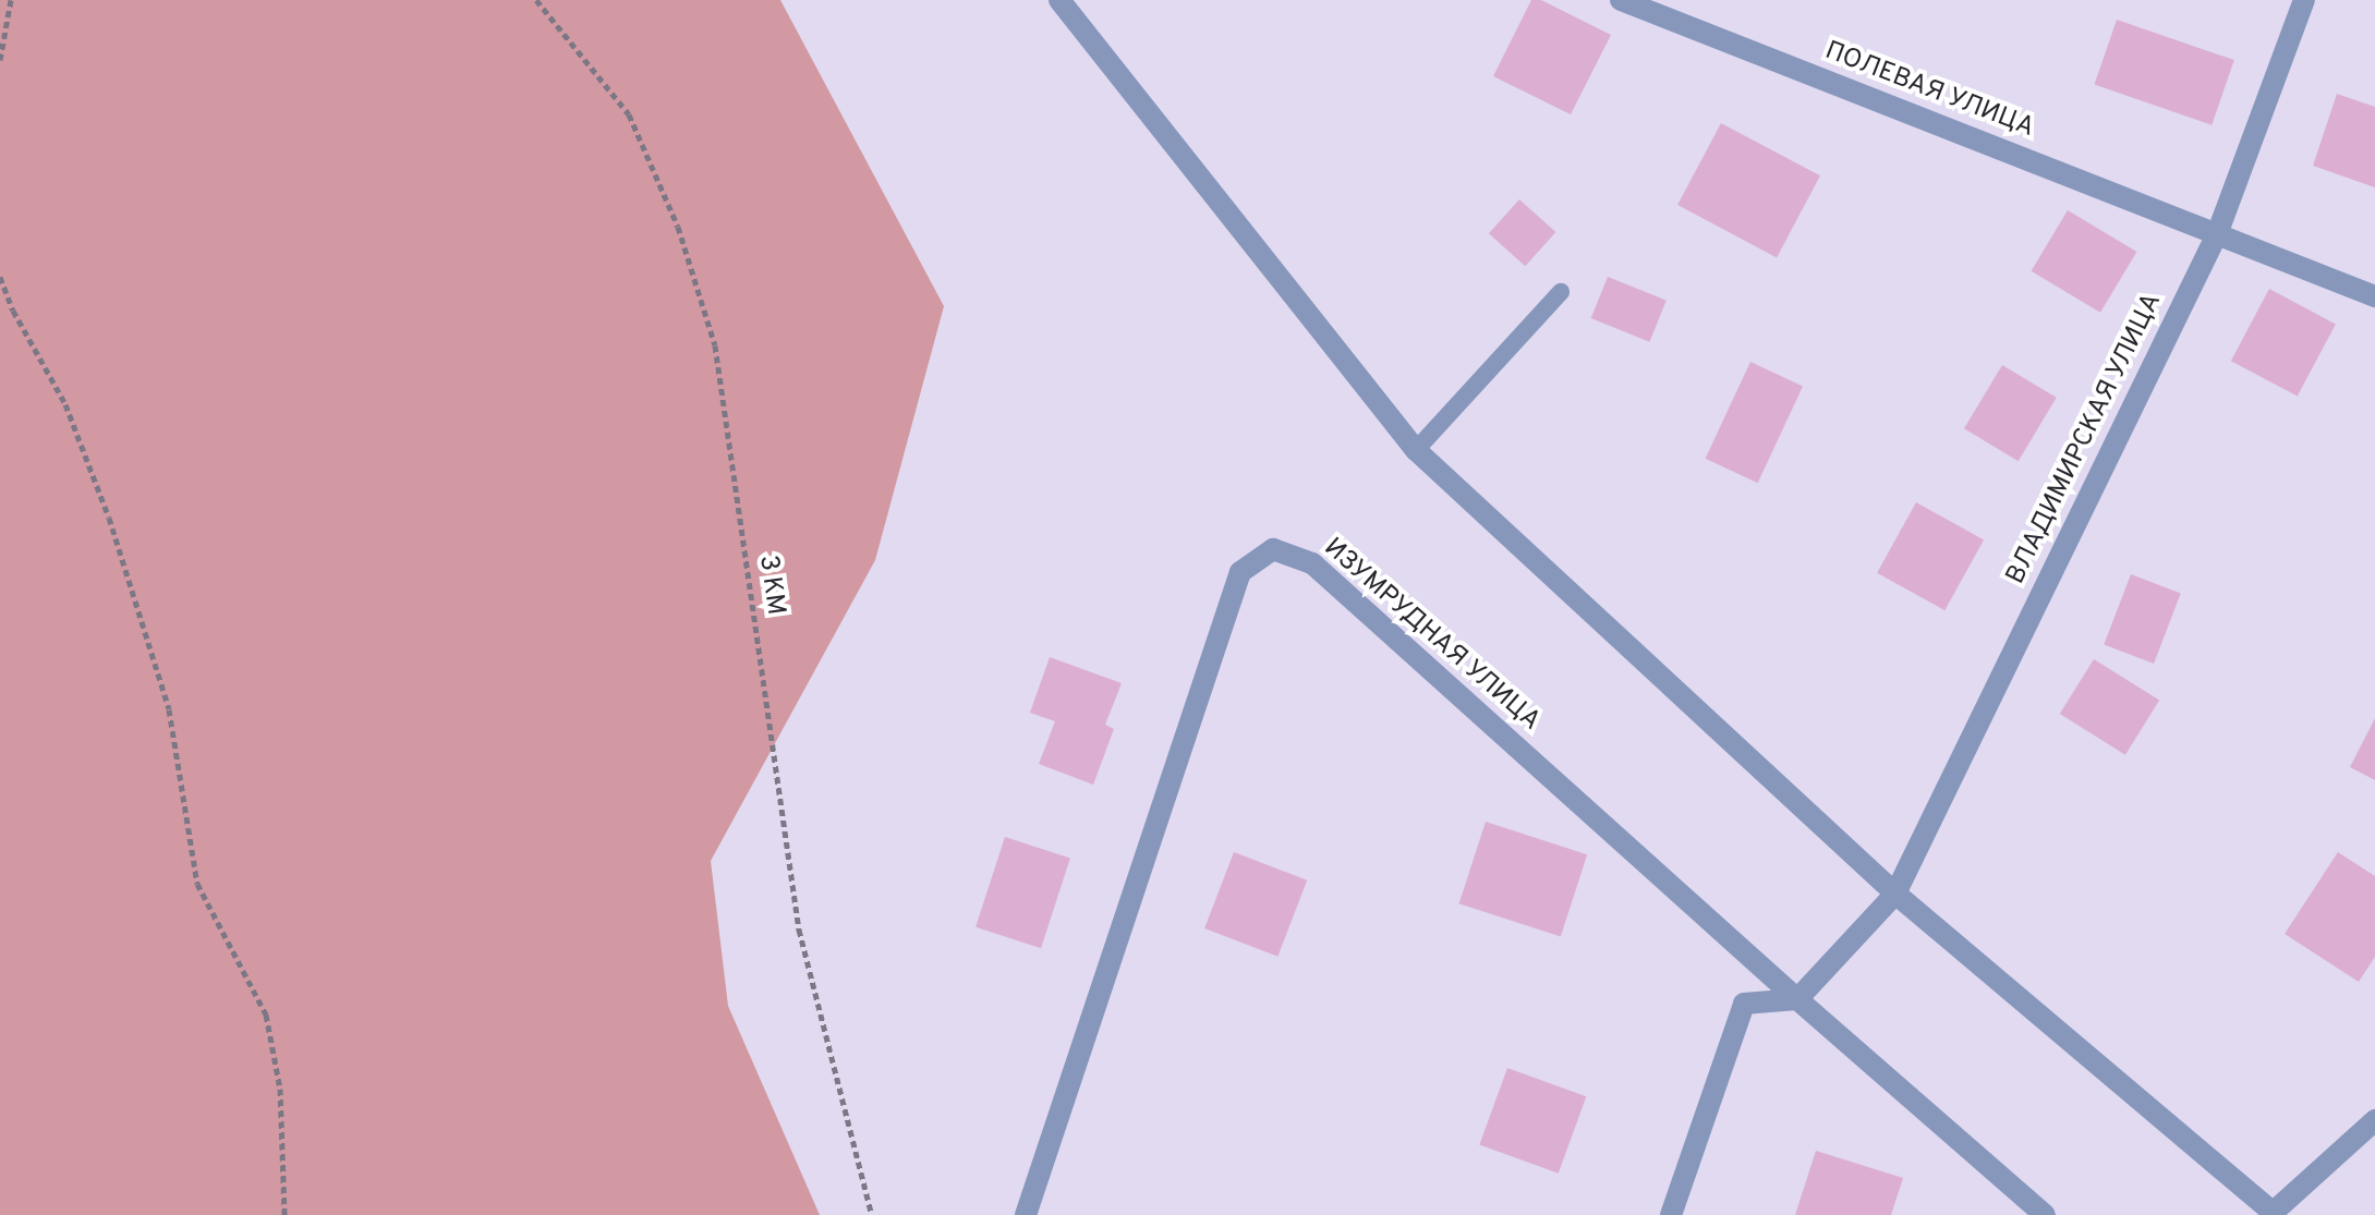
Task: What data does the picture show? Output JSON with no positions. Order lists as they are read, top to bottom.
{
  "streets": {
    "street": ["ПОЛЕВАЯ УЛИЦА", "ВЛАДИМИРСКАЯ УЛИЦА", "ИЗУМРУДНАЯ УЛИЦА"],
    "path": ["3 КМ"]
  },
  "crossings": [
    ["ПОЛЕВАЯ УЛИЦА", "ВЛАДИМИРСКАЯ УЛИЦА"],
    ["ВЛАДИМИРСКАЯ УЛИЦА", "ИЗУМРУДНАЯ УЛИЦА"]
  ]
}
